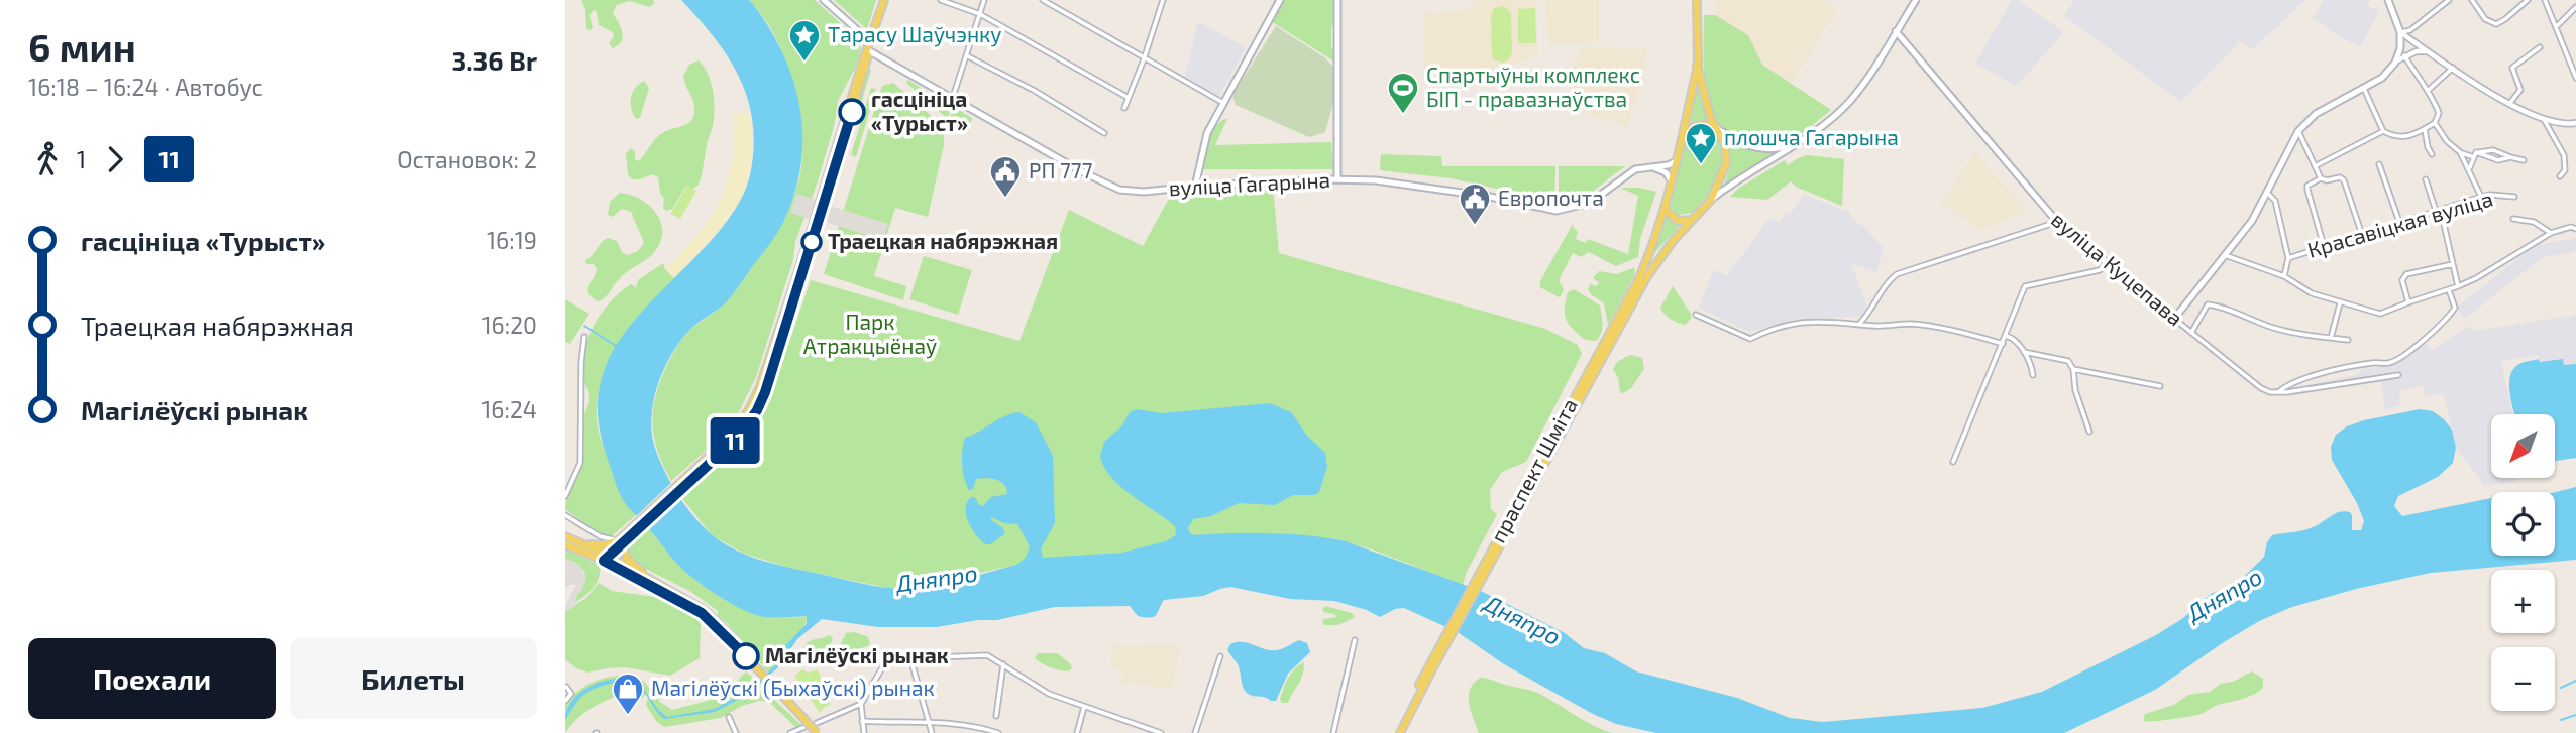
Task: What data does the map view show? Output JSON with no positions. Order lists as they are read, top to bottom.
{
  "streets": {
    "main road": ["вуліца Гагарына", "вуліца Куцепава", "праспект Шміта"],
    "street": ["Красавіцкая вуліца"]
  },
  "crossings": [
    ["вуліца Гагарына", "праспект Шміта"]
  ],
  "water": ["Дняпро"],
  "parks": ["Парк Атракцыёнаў"],
  "places": {
    "place": ["Тарасу Шаўчэнку", "плошча Гагарына"],
    "other": ["гасцініца «Турыст»", "Траецкая набярэжная", "Магілёўскі рынак"],
    "sports": ["Спартыўны комплекс БІП - правазнаўства"],
    "public building": ["РП 777", "Европочта"],
    "shop": ["Магілёўскі (Быхаўскі) рынак"]
  },
  "lines": ["bus line 11"],
  "north": "bottom left",
  "page": {
    "heading": ["6 мин", "16:18 – 16:24 · Автобус", "3.36 Br"],
    "on_map": "11",
    "legs": ["1", "11", "Остановок: 2"],
    "list": [
      {
        "name": "гасцініца «Турыст»",
        "value": "16:19"
      },
      {
        "name": "Траецкая набярэжная",
        "value": "16:20"
      },
      {
        "name": "Магілёўскі рынак",
        "value": "16:24"
      }
    ],
    "map_buttons": ["+", "−"],
    "buttons": ["Поехали", "Билеты"]
  }
}
